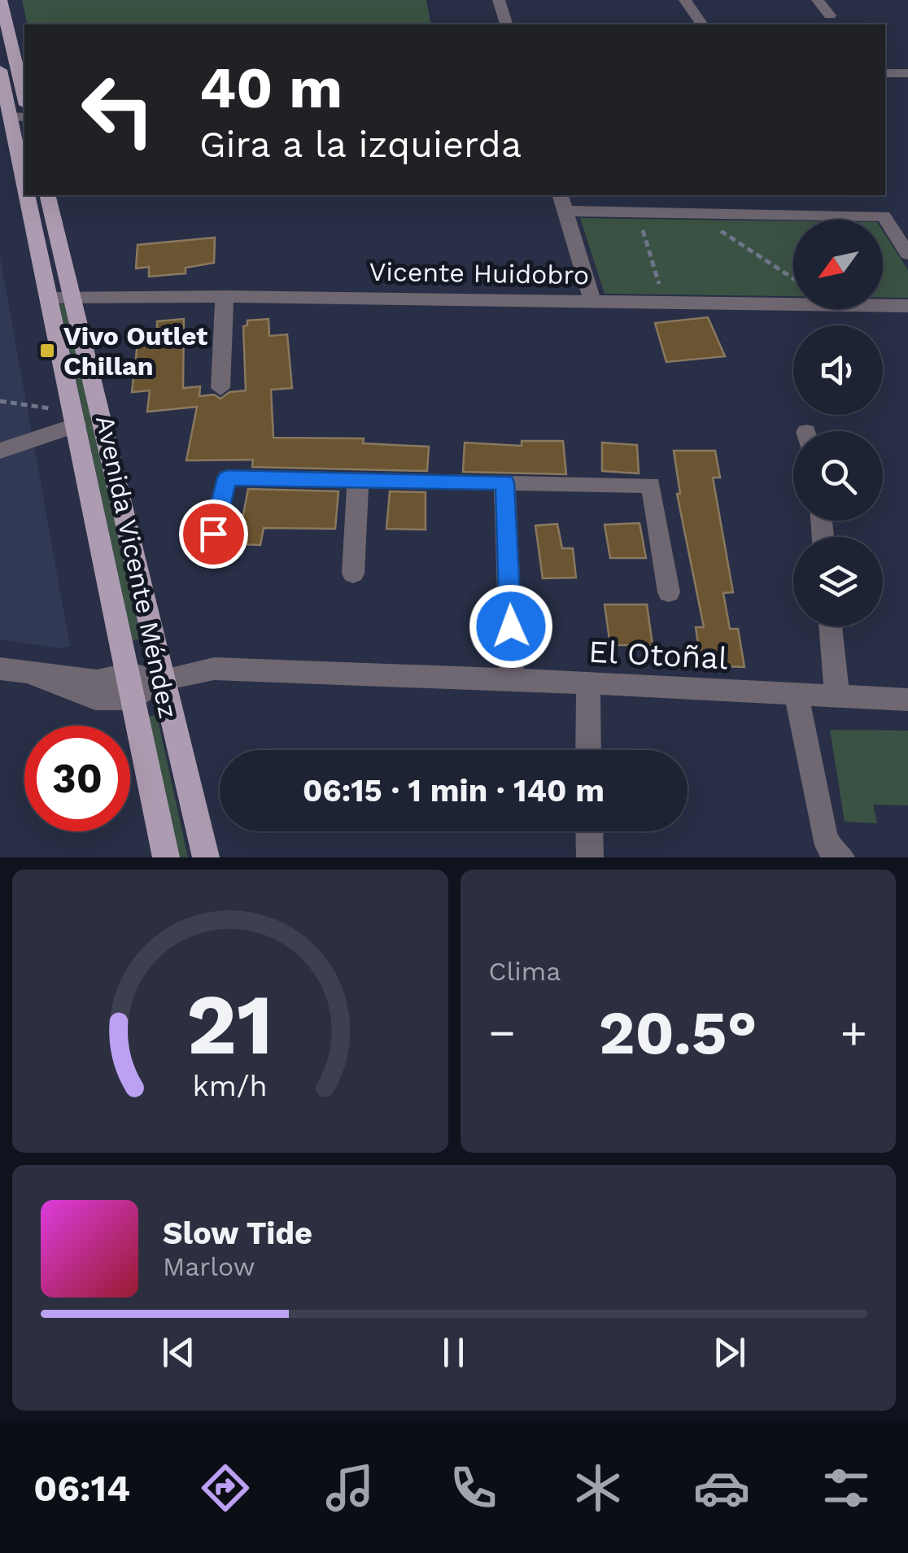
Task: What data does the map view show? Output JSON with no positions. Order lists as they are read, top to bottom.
{
  "streets": {
    "main road": ["Avenida Vicente Méndez"],
    "street": ["Vicente Huidobro", "El Otoñal"]
  },
  "crossings": [
    ["Vicente Huidobro", "Avenida Vicente Méndez"],
    ["Avenida Vicente Méndez", "El Otoñal"]
  ],
  "places": {
    "transit": ["Vivo Outlet Chillan"]
  },
  "north": "bottom left",
  "page": {
    "turn": ["40 m", "Gira a la izquierda"],
    "limit": "30",
    "trip": "06:15 · 1 min · 140 m",
    "tile": "Clima",
    "heat": ["−", "20.5°", "+"],
    "song": ["Slow Tide", "Marlow"],
    "tabs": "06:14",
    "gauge": ["21", "km/h"]
  }
}
